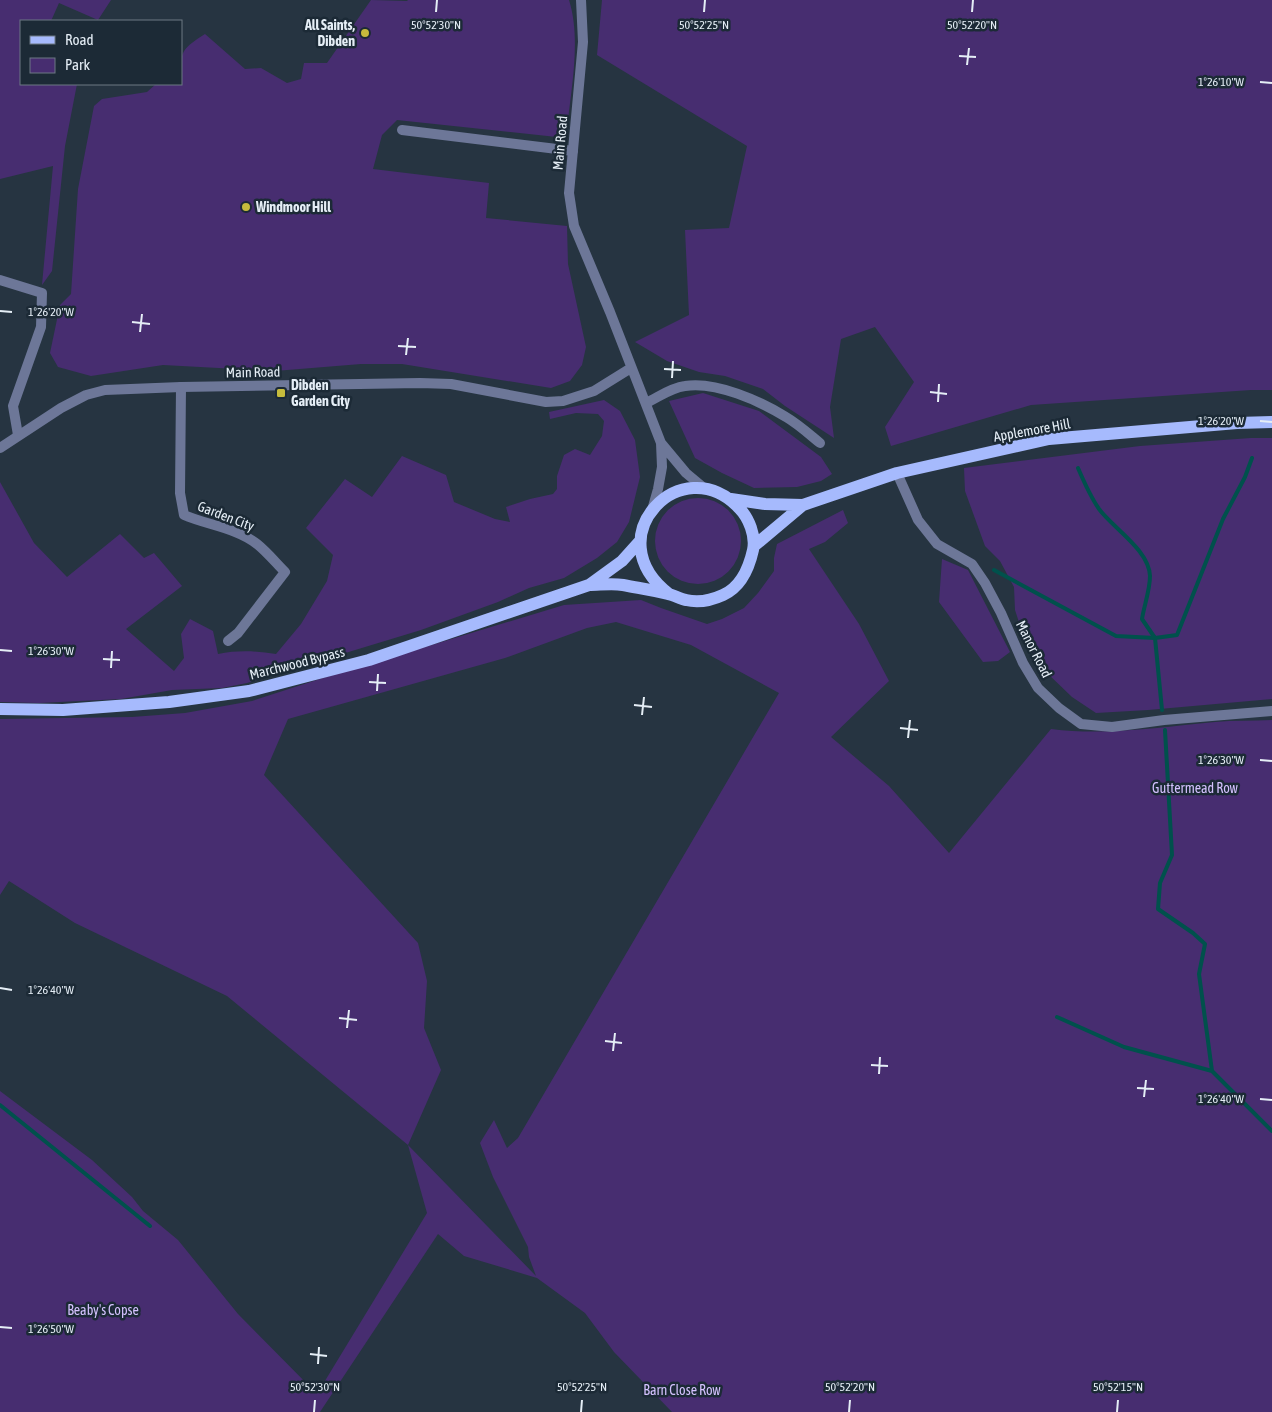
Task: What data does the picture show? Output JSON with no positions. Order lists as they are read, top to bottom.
{
  "streets": {
    "main road": ["Applemore Hill", "Marchwood Bypass"],
    "street": ["Main Road", "Garden City", "Manor Road"]
  },
  "crossings": [
    ["Main Road", "Applemore Hill"],
    ["Main Road", "Garden City"],
    ["Main Road", "Marchwood Bypass"],
    ["Applemore Hill", "Manor Road"],
    ["Applemore Hill", "Marchwood Bypass"]
  ],
  "parks": ["Guttermead Row", "Beaby's Copse", "Barn Close Row"],
  "places": {
    "other": ["All Saints, Dibden", "Windmoor Hill"],
    "transit": ["Dibden Garden City"]
  },
  "legend": ["Road", "Park"],
  "coordinates": [
    "50°52'30\"N",
    "50°52'25\"N",
    "50°52'20\"N",
    "1°26'10\"W",
    "1°26'20\"W",
    "1°26'30\"W",
    "1°26'40\"W",
    "1°26'50\"W",
    "50°52'15\"N"
  ]
}
